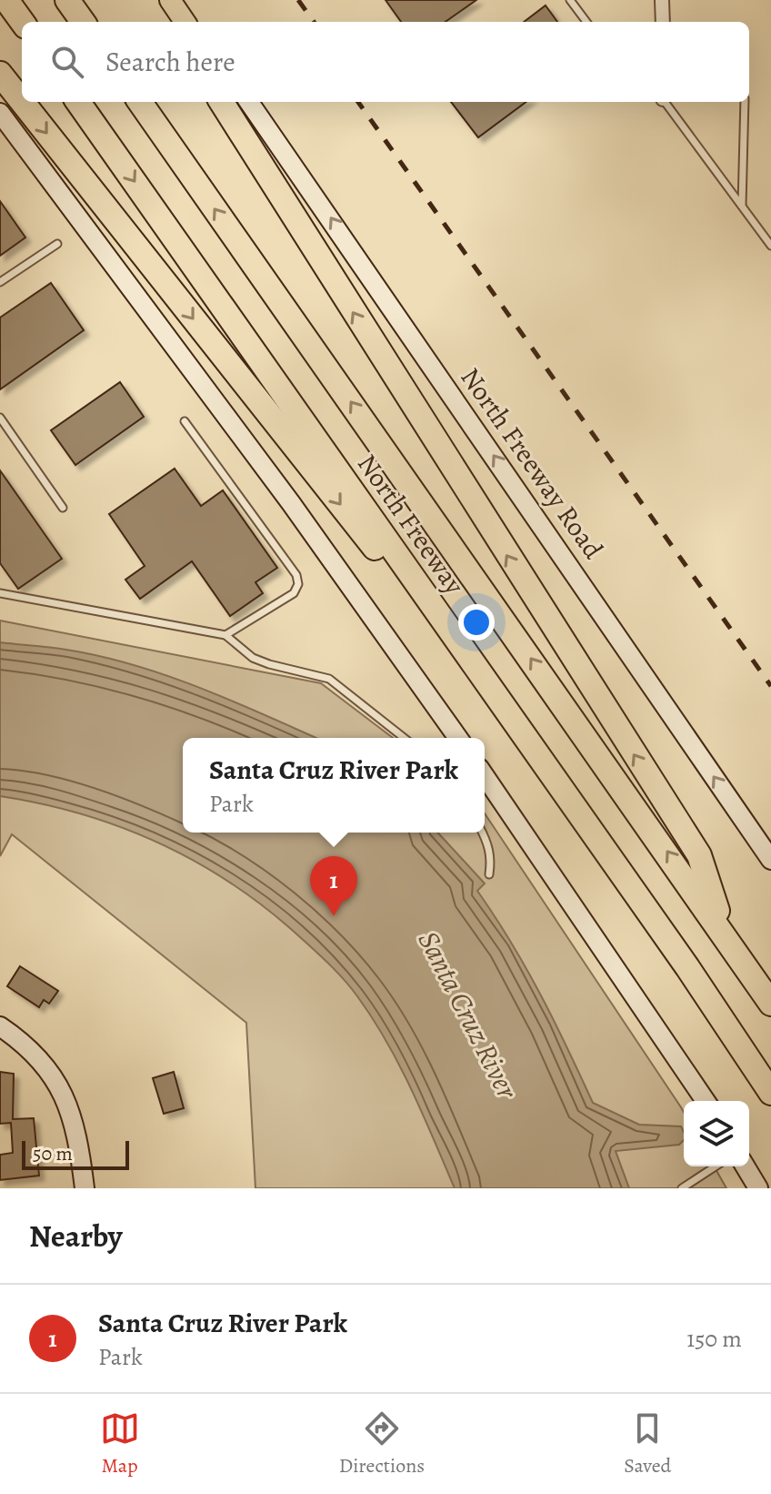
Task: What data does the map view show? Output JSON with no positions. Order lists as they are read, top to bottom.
{
  "streets": {
    "highway": ["North Freeway"],
    "main road": ["North Freeway Road"]
  },
  "one_way": ["North Freeway Road"],
  "water": ["Santa Cruz River"],
  "scale_bar": "50 m",
  "page": {
    "search": "Search here",
    "popup": ["Santa Cruz River Park", "Park"],
    "pins": "1",
    "scale": "50 m",
    "heading": "Nearby",
    "list": [
      {
        "mark": "1",
        "name": "Santa Cruz River Park",
        "note": "Park",
        "value": "150 m"
      }
    ],
    "nav": ["Map", "Directions", "Saved"]
  }
}
